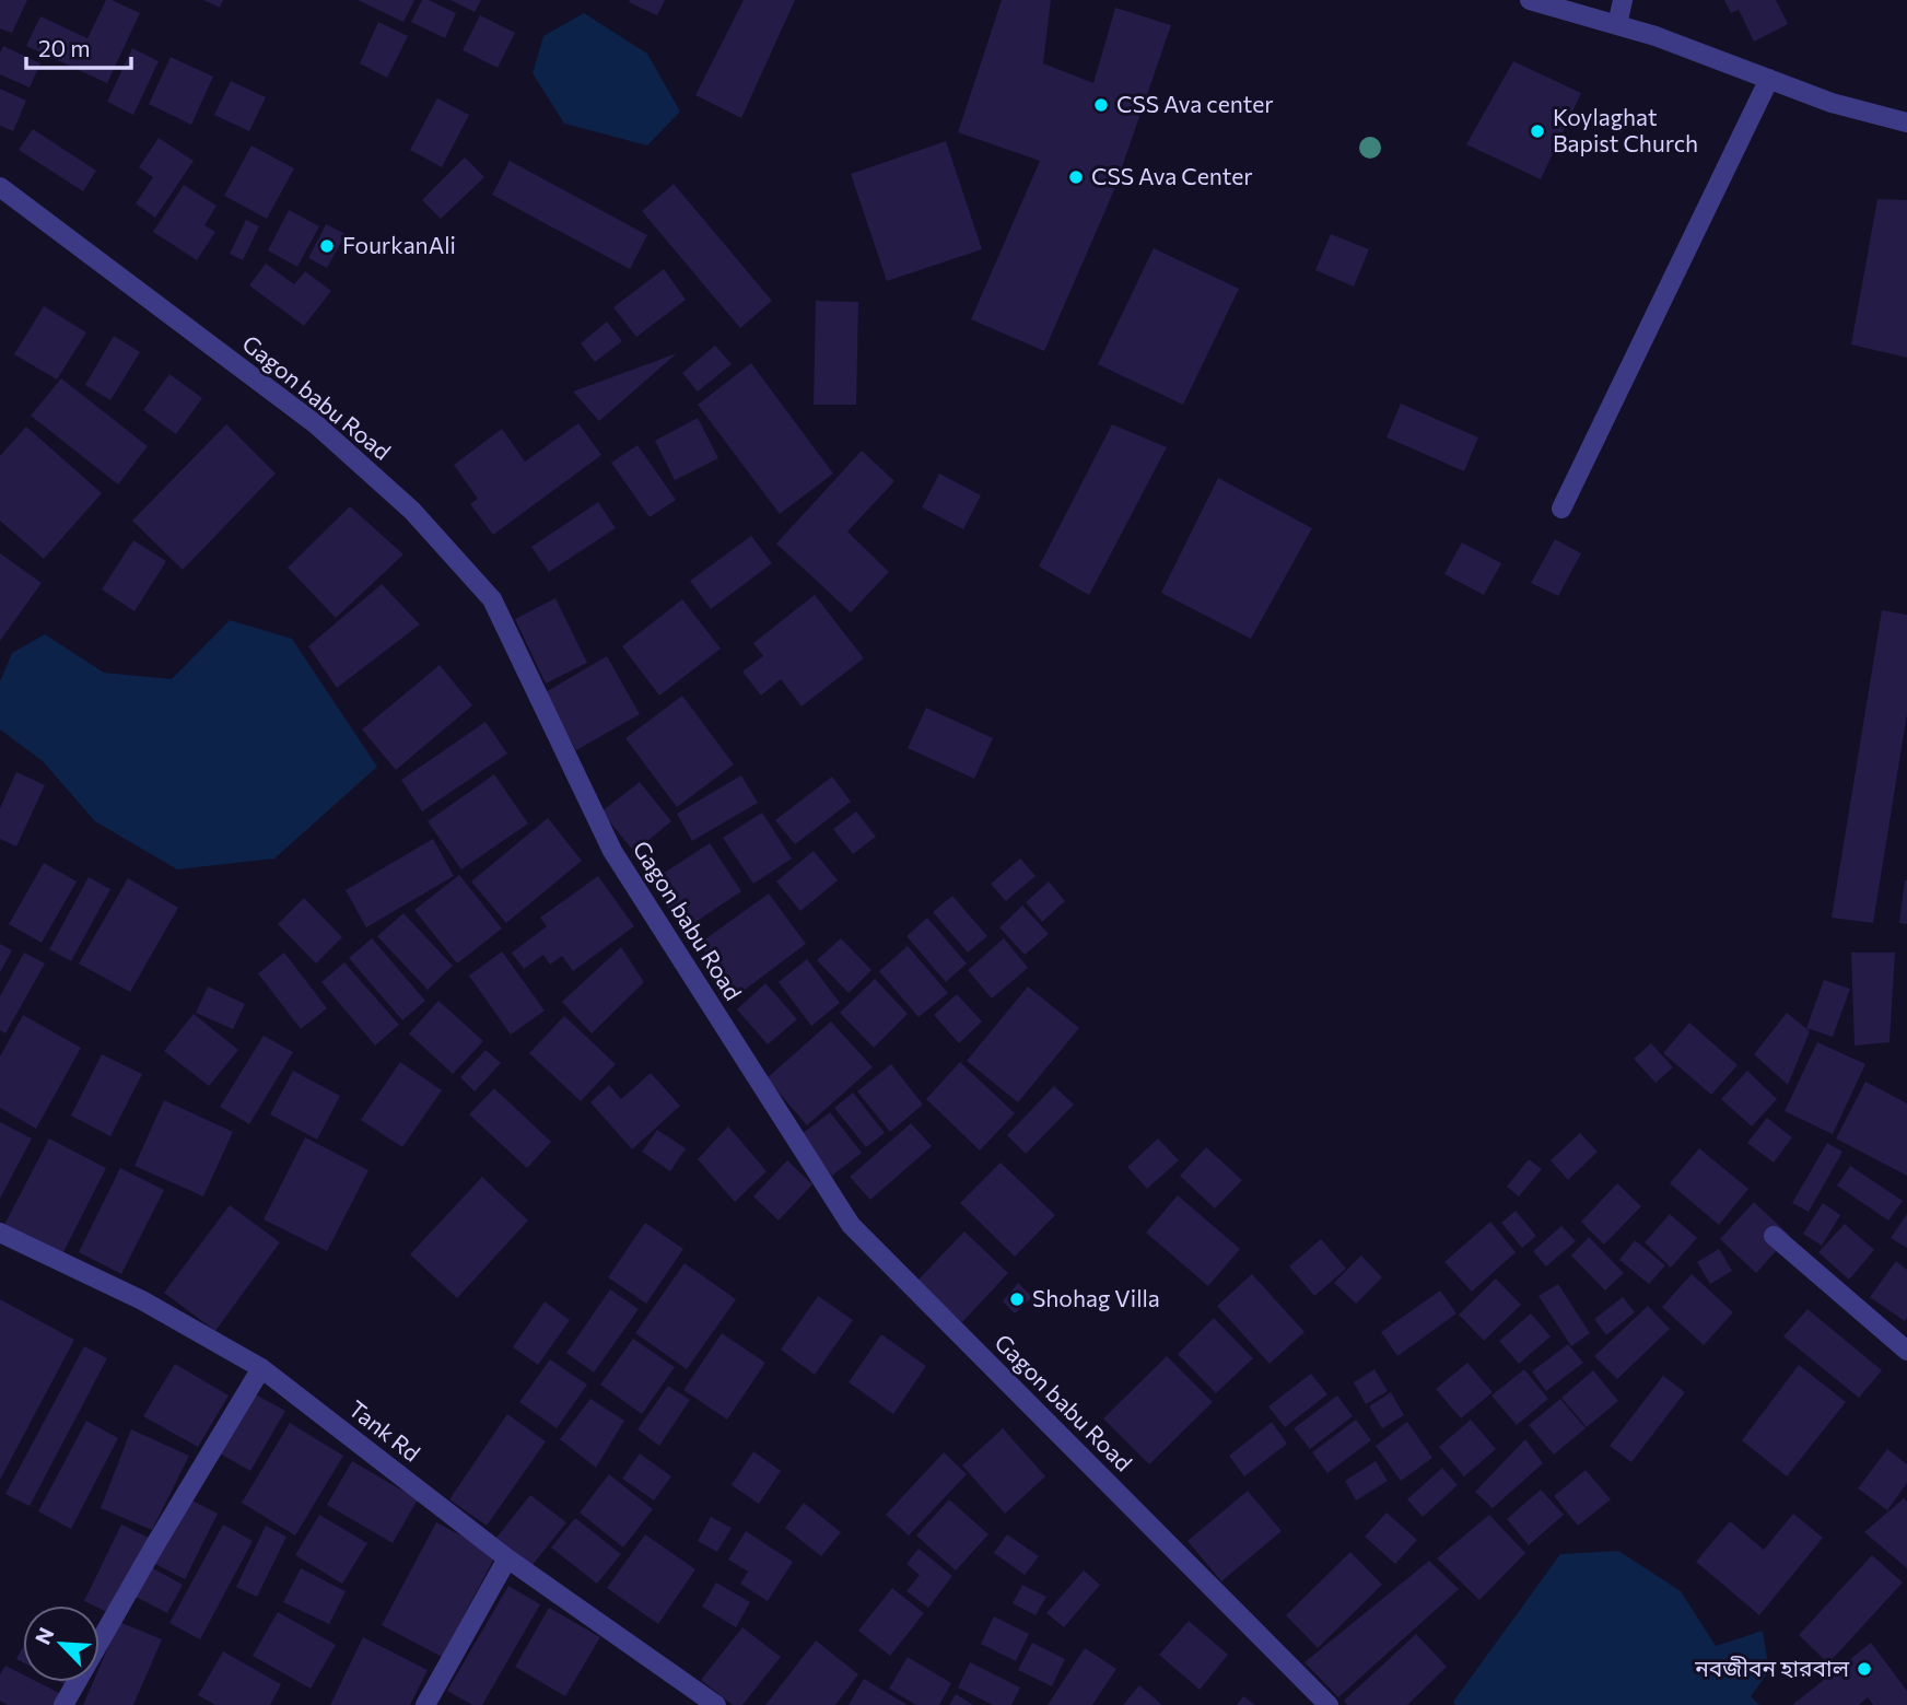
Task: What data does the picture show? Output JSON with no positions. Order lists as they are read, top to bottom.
{
  "streets": {
    "street": ["Gagon babu Road", "Tank Rd"]
  },
  "places": [
    "CSS Ava center",
    "Koylaghat Bapist Church",
    "CSS Ava Center",
    "FourkanAli",
    "Shohag Villa",
    "নবজীবন হারবাল"
  ],
  "scale_bar": "20 m",
  "north": "top left"
}
